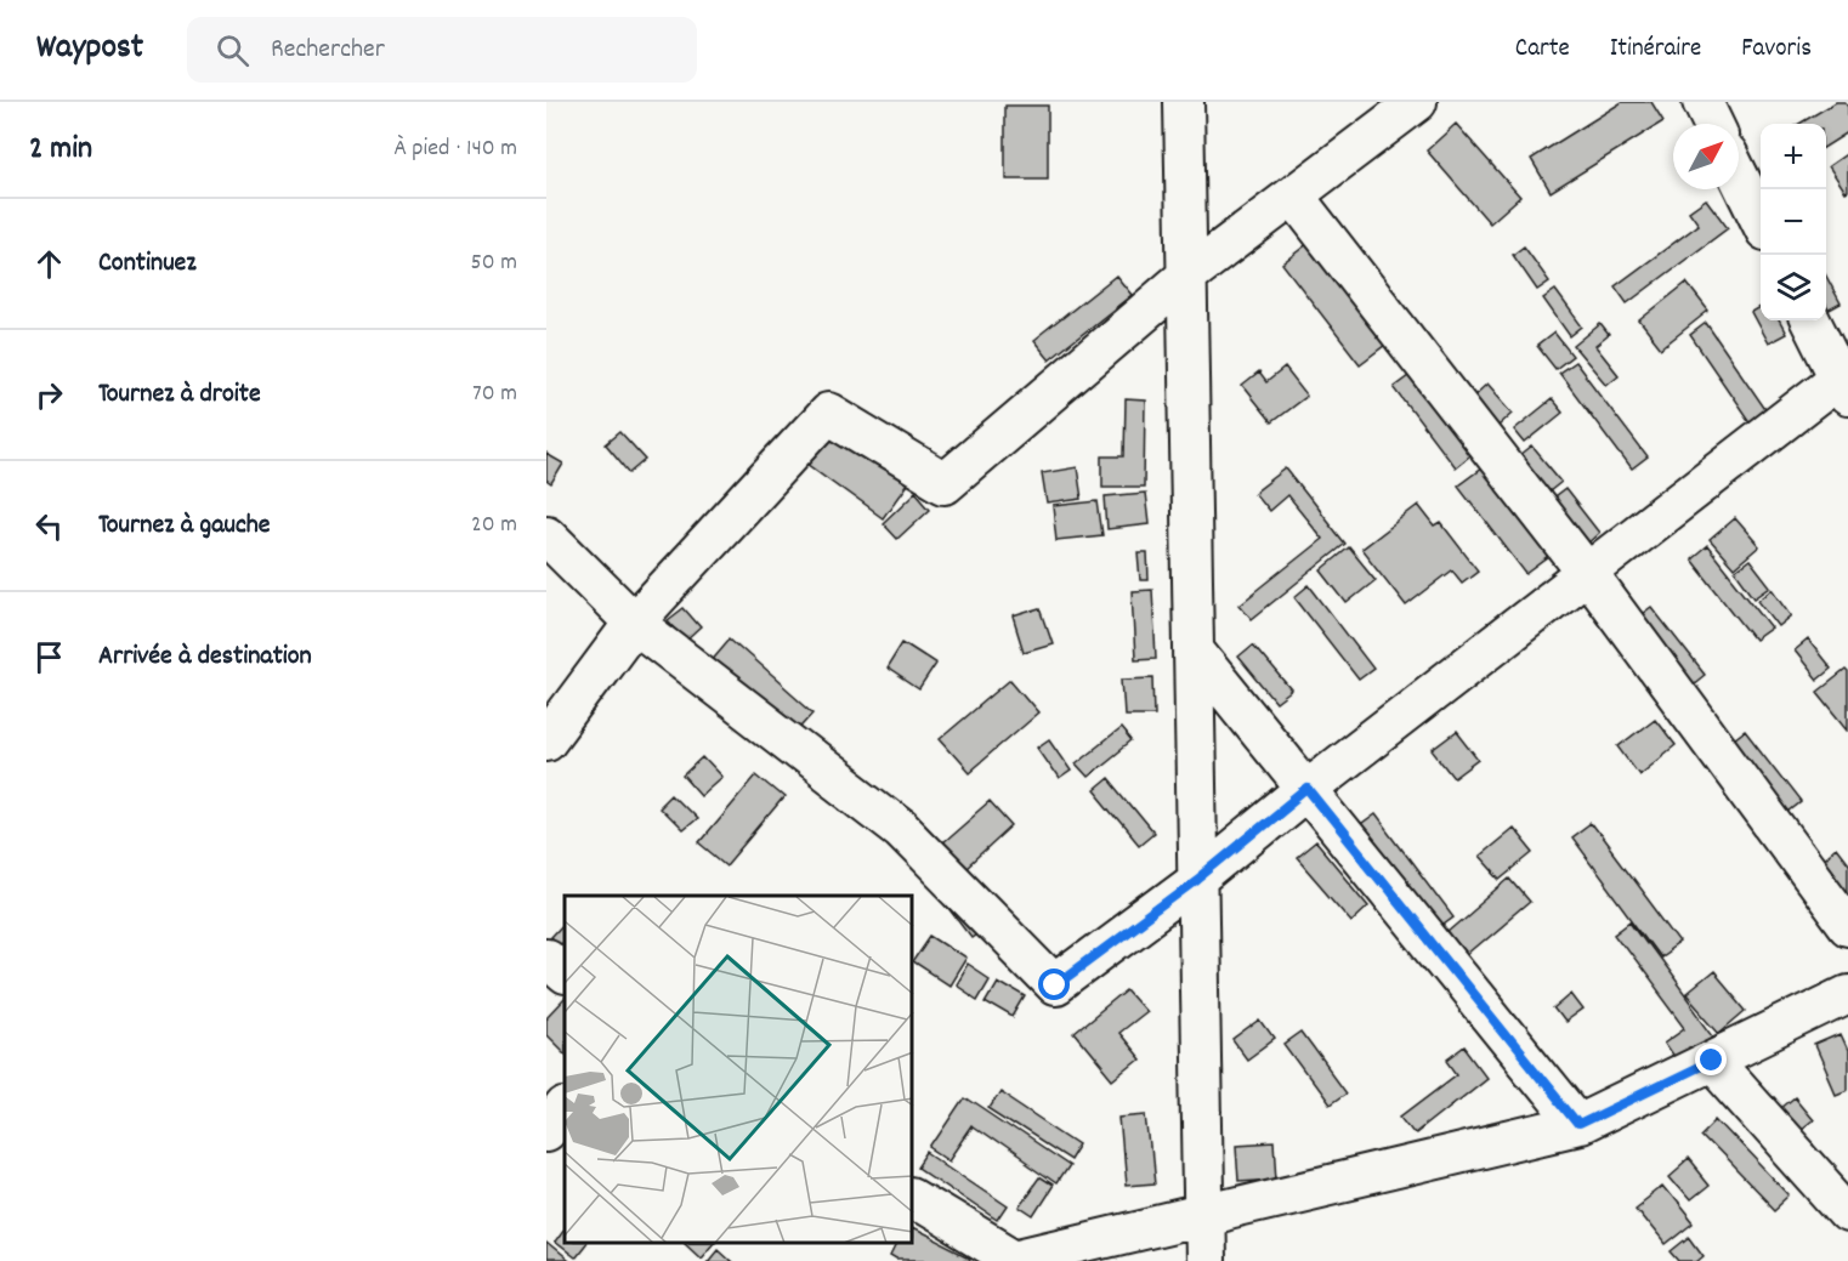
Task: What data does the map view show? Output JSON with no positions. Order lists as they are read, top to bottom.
{
  "north": "top right",
  "page": {
    "header": "Waypost",
    "search": "Rechercher",
    "nav": ["Carte", "Itinéraire", "Favoris"],
    "heading": ["2 min", "À pied · 140 m"],
    "map_buttons": ["+", "−"],
    "list": [
      ["Continuez", "50 m"],
      ["Tournez à droite", "70 m"],
      ["Tournez à gauche", "20 m"],
      "Arrivée à destination"
    ]
  }
}
